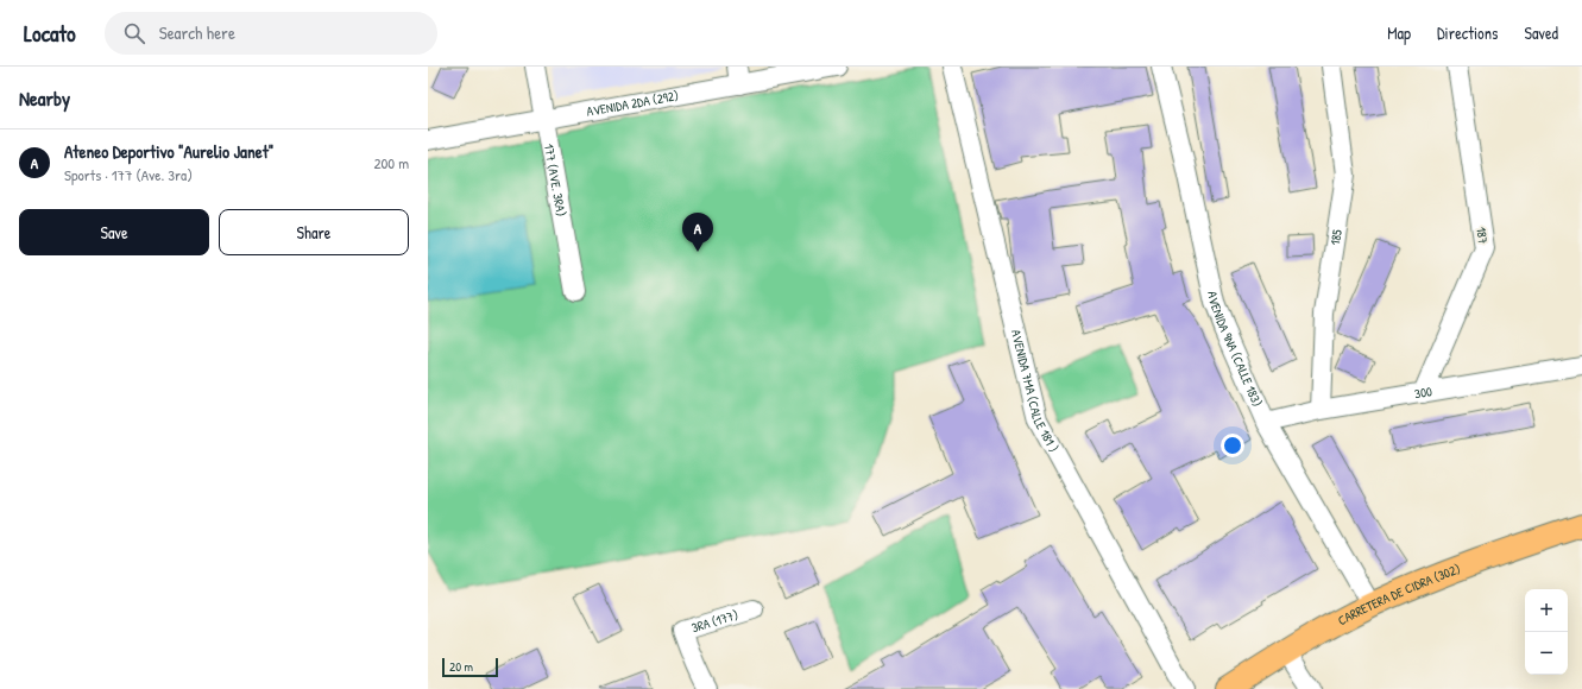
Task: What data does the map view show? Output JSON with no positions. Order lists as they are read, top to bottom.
{
  "streets": {
    "main road": ["CARRETERA DE CIDRA (302)"],
    "street": [
      "AVENIDA 2DA (292)",
      "177 (AVE. 3RA)",
      "187",
      "185",
      "AVENIDA 9NA (CALLE 183)",
      "AVENIDA 7MA (CALLE 181 )",
      "300",
      "3RA (177)"
    ]
  },
  "crossings": [
    ["AVENIDA 2DA (292)", "177 (AVE. 3RA)"],
    ["187", "300"],
    ["185", "300"],
    ["AVENIDA 9NA (CALLE 183)", "300"],
    ["AVENIDA 9NA (CALLE 183)", "CARRETERA DE CIDRA (302)"]
  ],
  "scale_bar": "20 m",
  "page": {
    "header": "Locato",
    "search": "Search here",
    "nav": ["Map", "Directions", "Saved"],
    "heading": "Nearby",
    "list": [
      {
        "mark": "A",
        "name": "Ateneo Deportivo \"Aurelio Janet\"",
        "note": "Sports · 177 (Ave. 3ra)",
        "value": "200 m"
      }
    ],
    "buttons": ["Save", "Share"],
    "pins": "A",
    "map_buttons": ["+", "−"],
    "scale": "20 m"
  }
}
